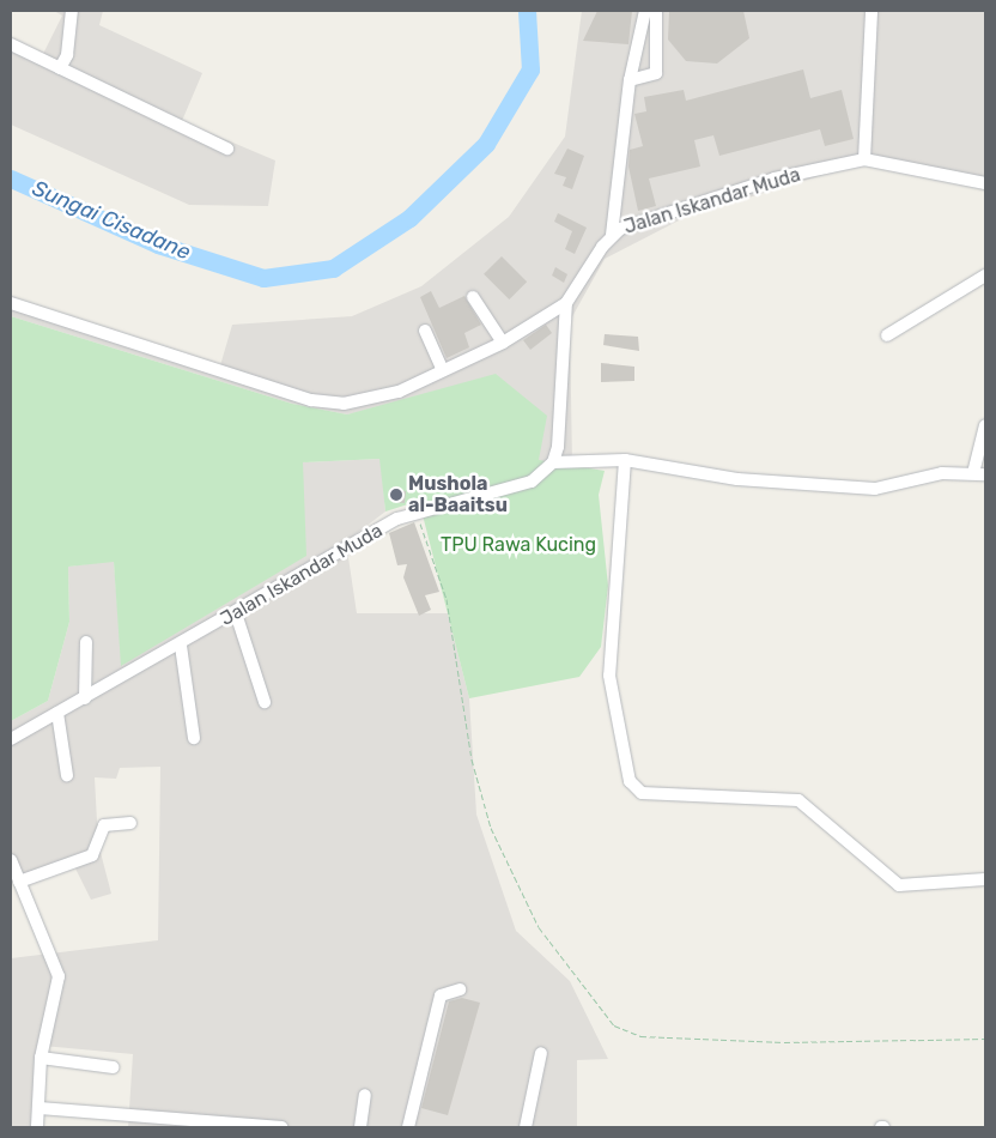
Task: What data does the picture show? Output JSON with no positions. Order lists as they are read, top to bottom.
{
  "streets": {
    "street": ["Jalan Iskandar Muda"]
  },
  "water": ["Sungai Cisadane"],
  "parks": ["TPU Rawa Kucing"],
  "places": ["Mushola al-Baaitsu"]
}
